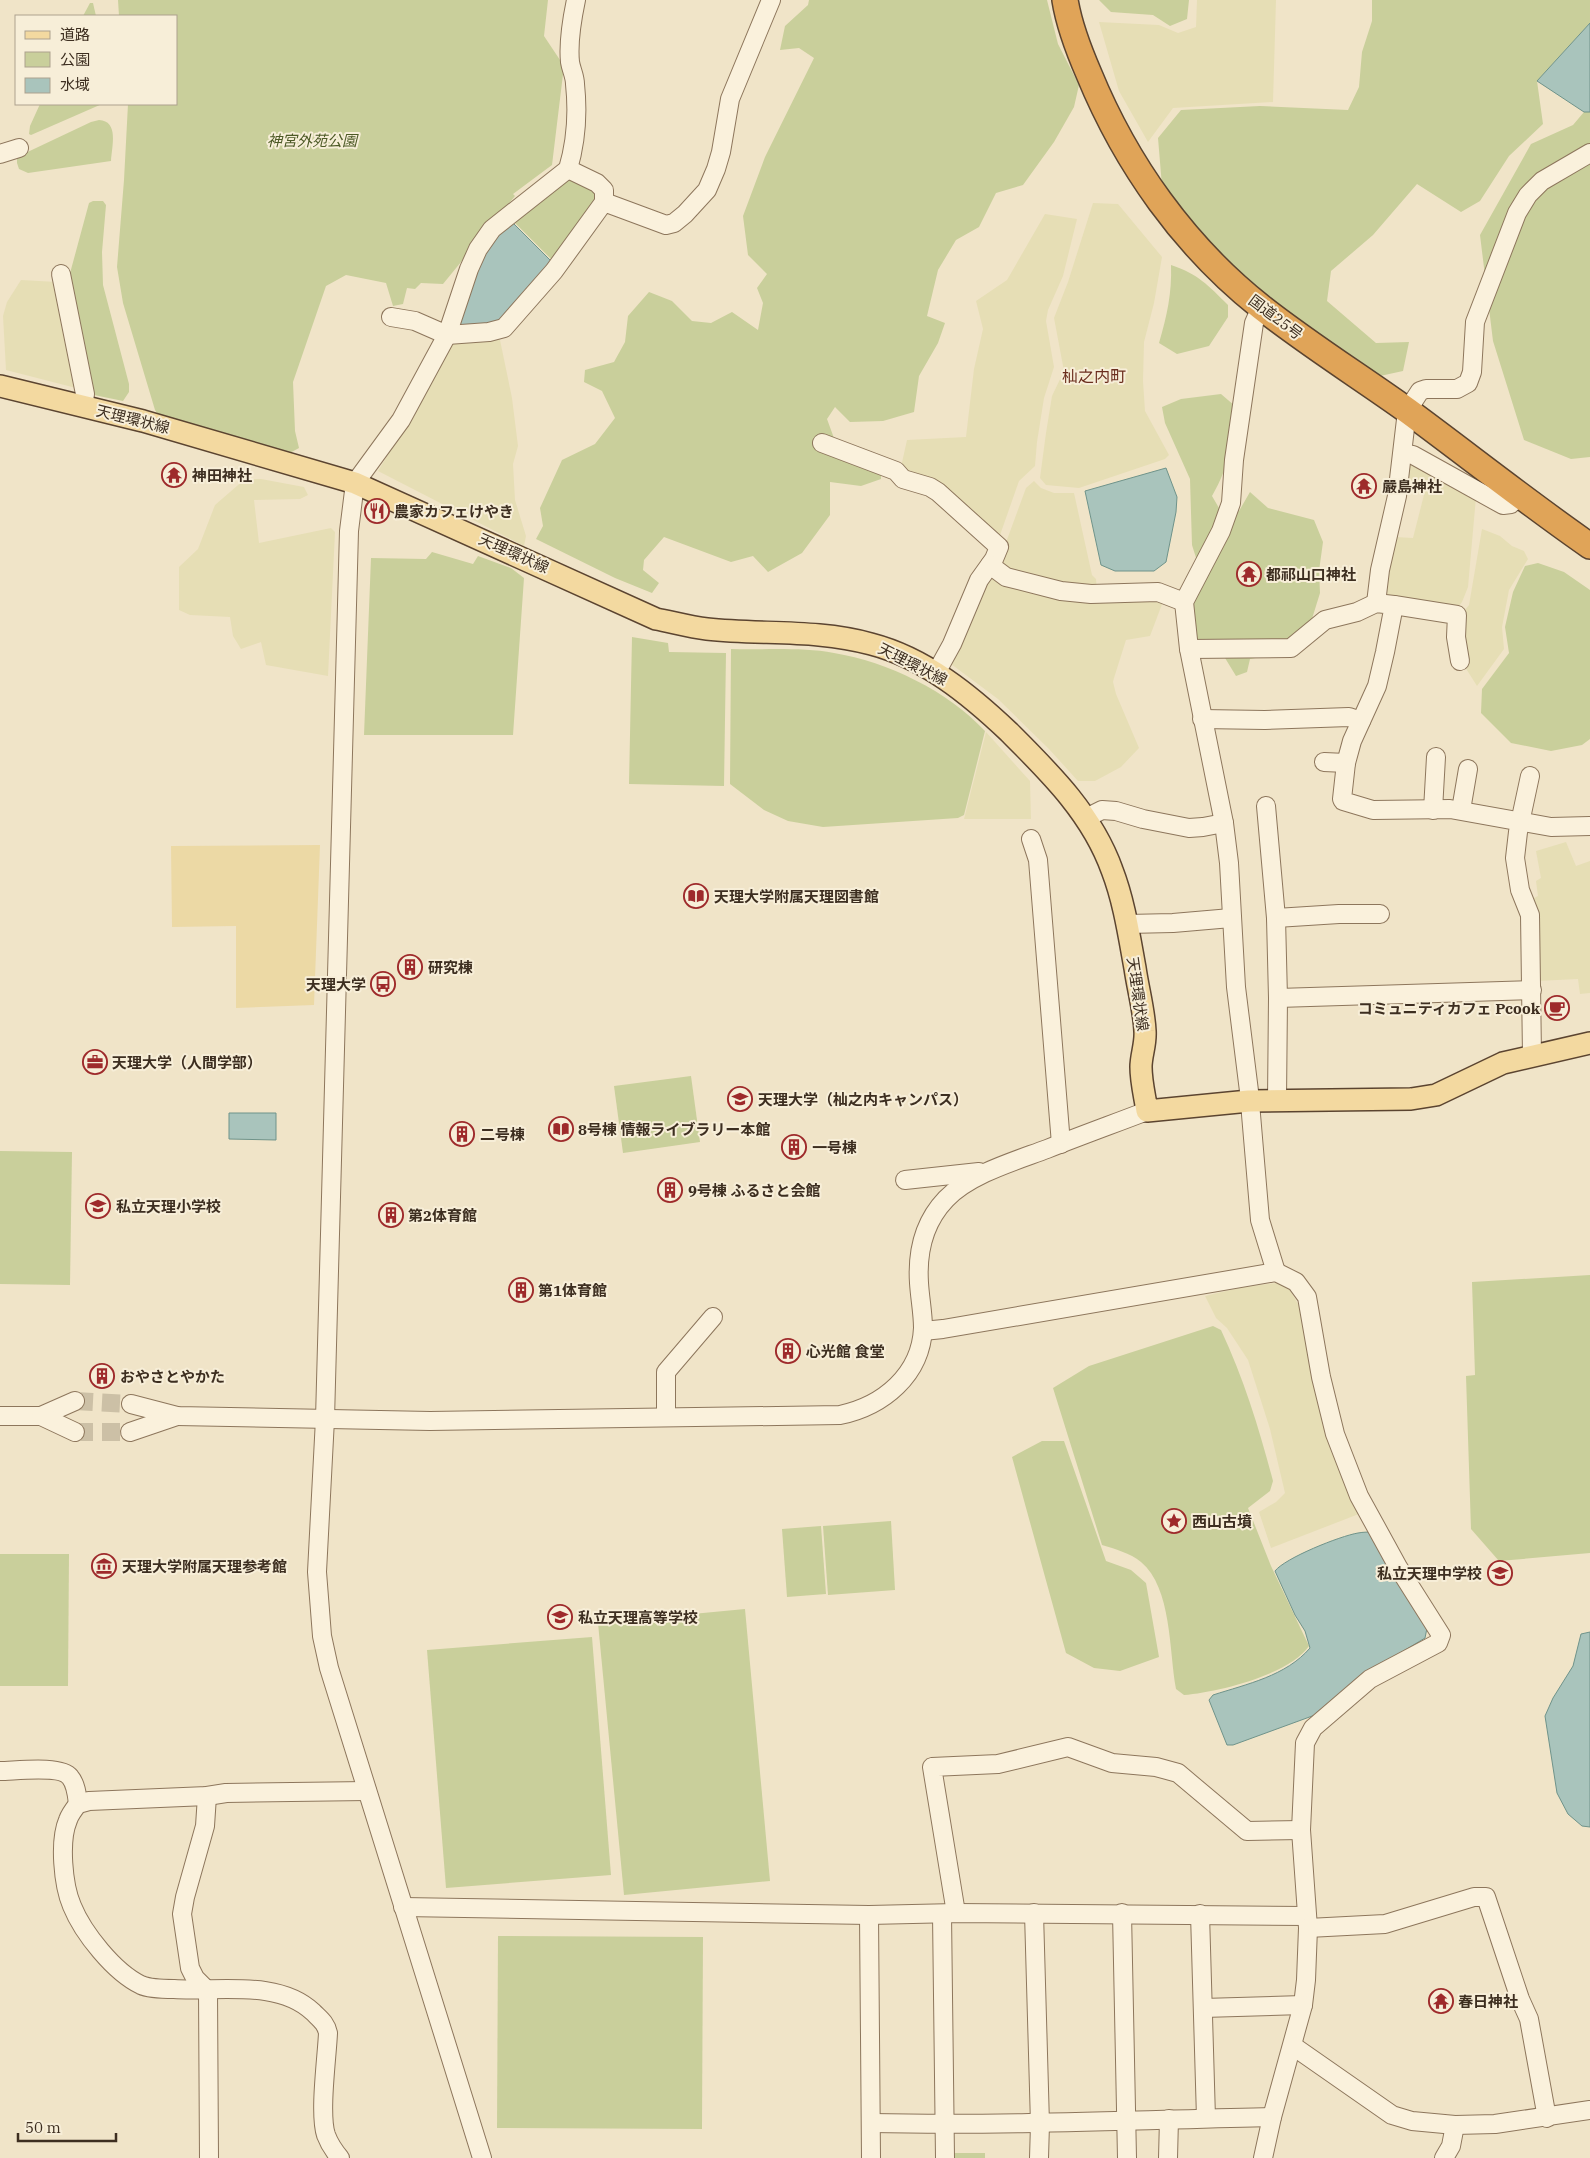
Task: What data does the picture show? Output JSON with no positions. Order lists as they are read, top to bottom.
{
  "streets": {
    "highway": ["国道25号"],
    "main road": ["天理環状線"]
  },
  "districts": ["杣之内町"],
  "parks": ["神宮外苑公園"],
  "places": {
    "temple": [
      "神田神社",
      "嚴島神社",
      "都祁山口神社",
      "春日神社"
    ],
    "restaurant": ["農家カフェけやき"],
    "library": ["天理大学附属天理図書館", "8号棟 情報ライブラリー本館"],
    "building": [
      "研究棟",
      "二号棟",
      "一号棟",
      "9号棟 ふるさと会館",
      "第2体育館",
      "第1体育館",
      "心光館 食堂",
      "おやさとやかた"
    ],
    "bus stop": ["天理大学"],
    "cafe": ["コミュニティカフェ Pcook"],
    "office": ["天理大学（人間学部）"],
    "school or university": [
      "天理大学（杣之内キャンパス）",
      "私立天理小学校",
      "私立天理中学校",
      "私立天理高等学校"
    ],
    "place": ["西山古墳"],
    "museum": ["天理大学附属天理参考館"]
  },
  "legend": ["道路", "公園", "水域"],
  "scale_bar": "50 m"
}
